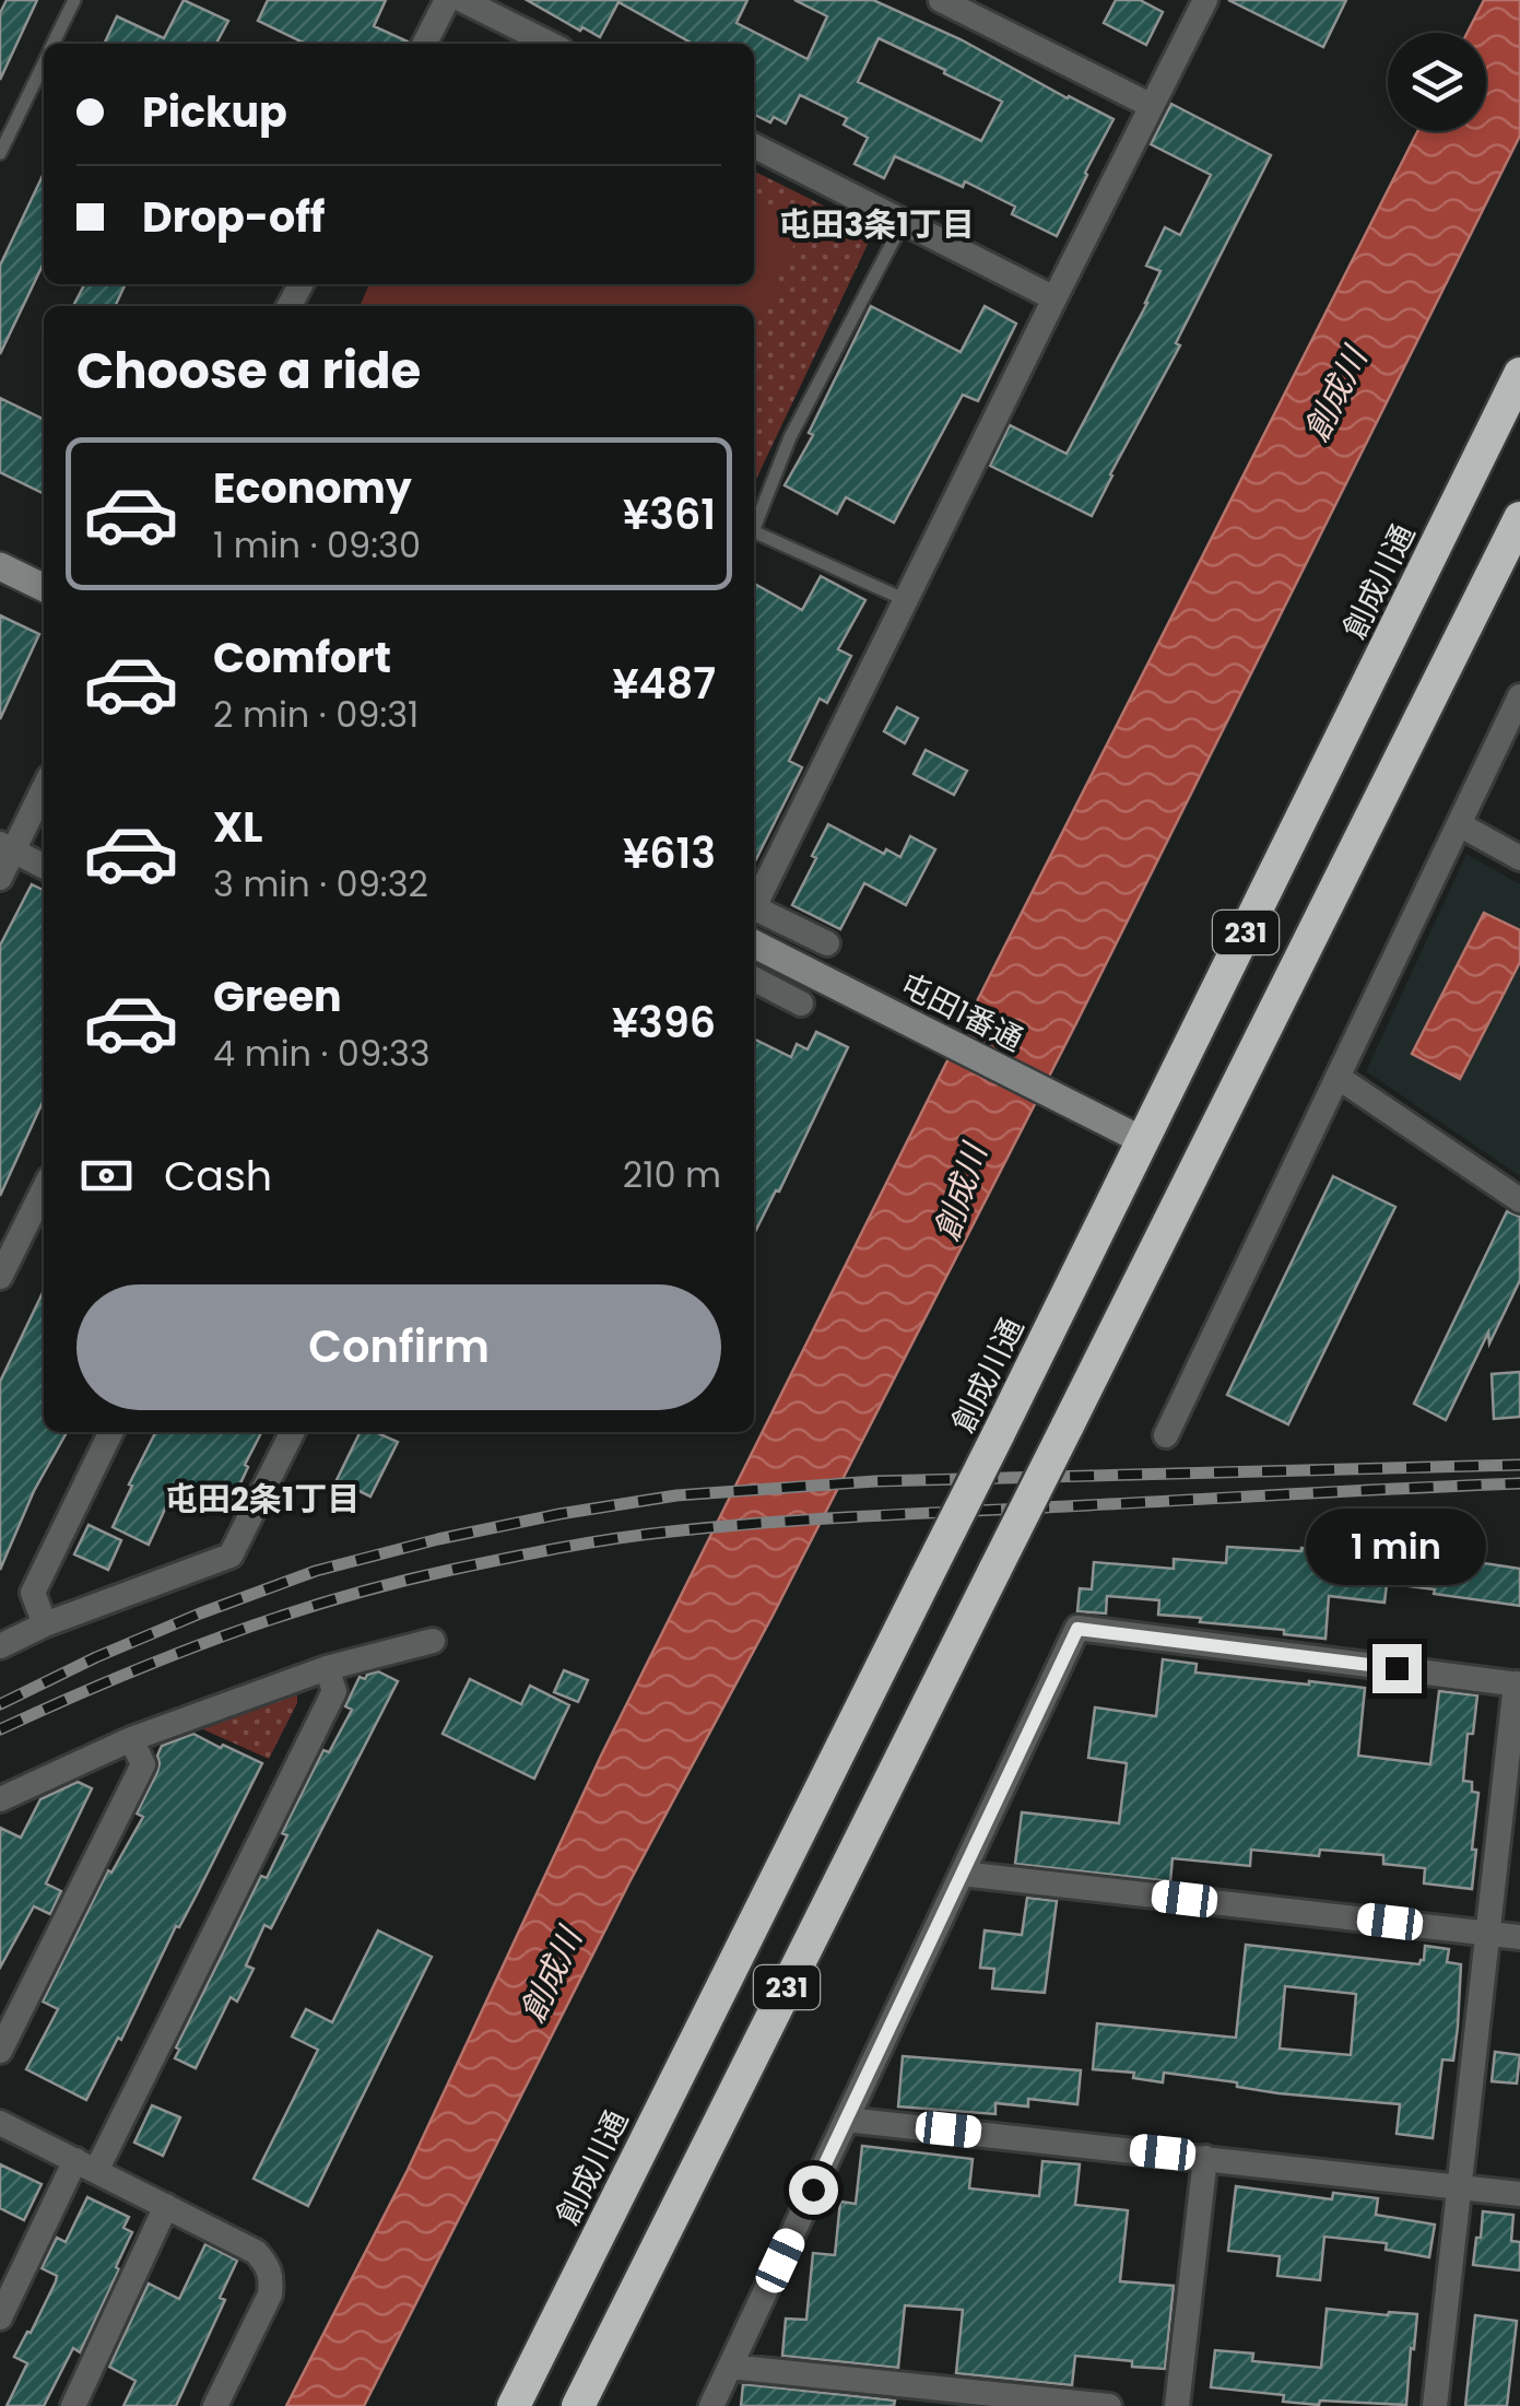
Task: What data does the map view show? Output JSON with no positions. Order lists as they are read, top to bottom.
{
  "streets": {
    "highway": ["創成川通", "231"],
    "street": ["屯田1番通"]
  },
  "crossings": [
    ["創成川通", "屯田1番通"]
  ],
  "districts": ["屯田3条1丁目", "屯田2条1丁目"],
  "water": ["創成川"],
  "page": {
    "banner": ["Pickup", "Drop-off"],
    "heading": "Choose a ride",
    "list": [
      {
        "name": "Economy",
        "note": "1 min · 09:30",
        "value": "¥361"
      },
      {
        "name": "Comfort",
        "note": "2 min · 09:31",
        "value": "¥487"
      },
      {
        "name": "XL",
        "note": "3 min · 09:32",
        "value": "¥613"
      },
      {
        "name": "Green",
        "note": "4 min · 09:33",
        "value": "¥396"
      }
    ],
    "pay": ["Cash", "210 m"],
    "buttons": "Confirm",
    "bubble": "1 min"
  }
}
